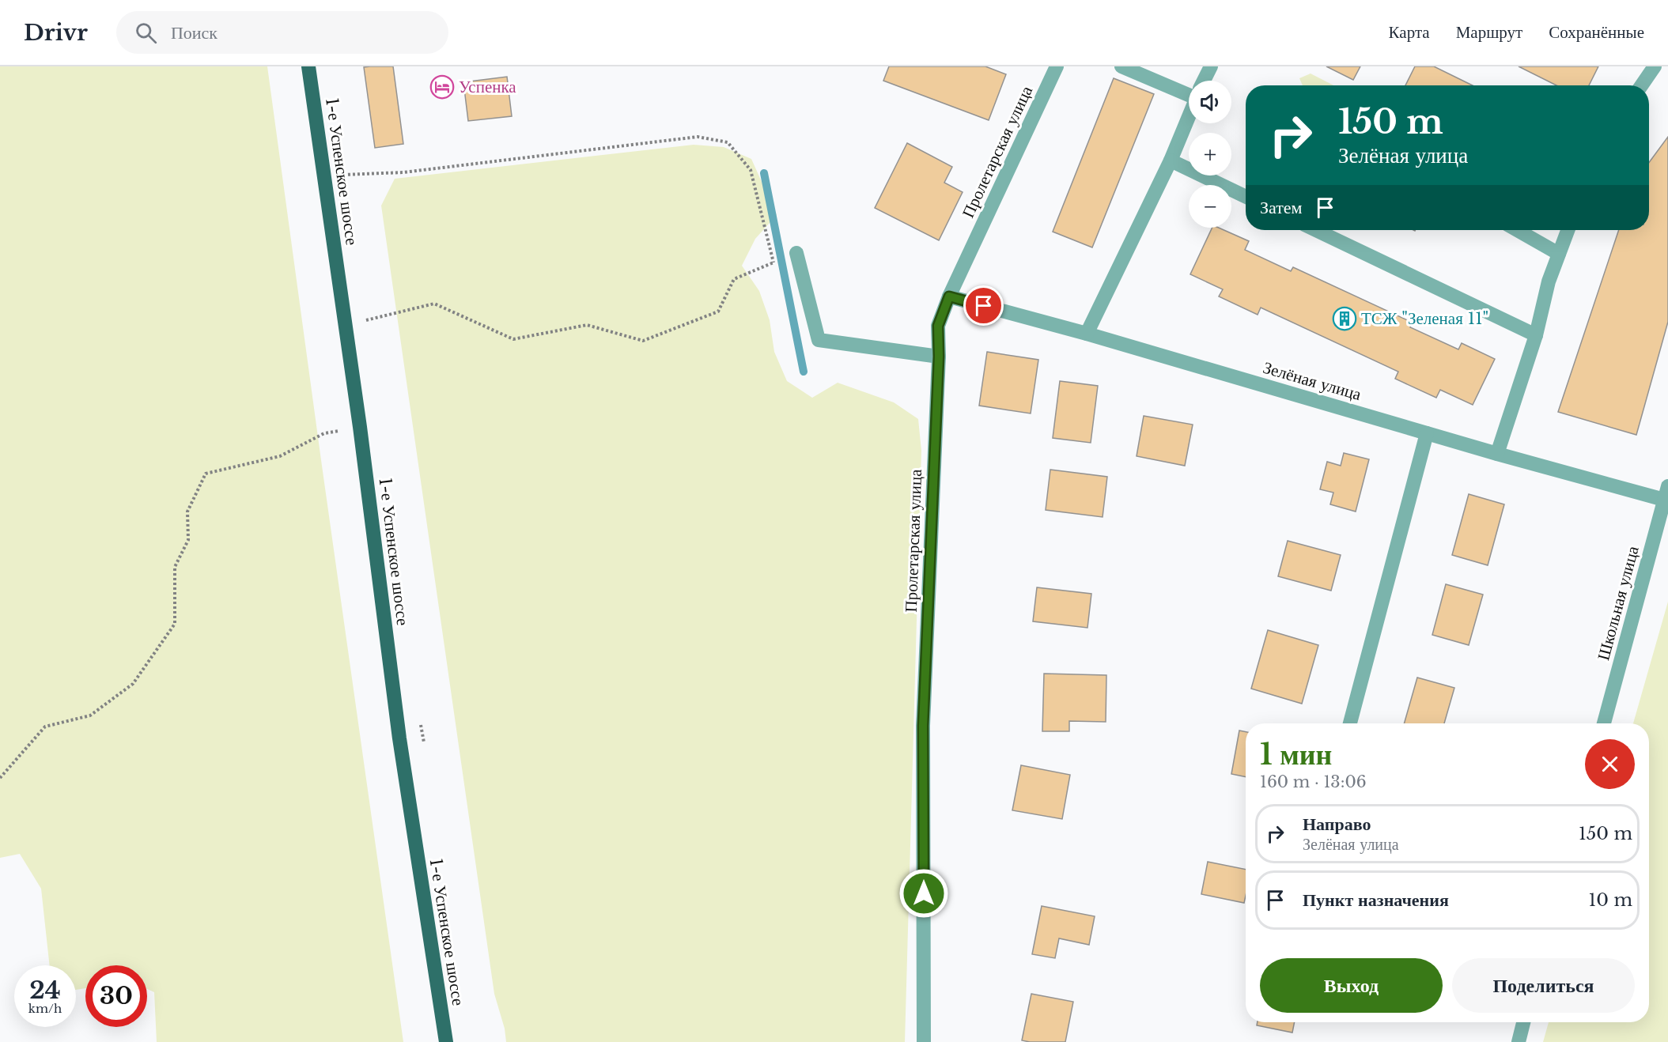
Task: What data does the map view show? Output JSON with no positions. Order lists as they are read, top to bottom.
{
  "streets": {
    "main road": ["1-е Успенское шоссе"],
    "street": ["Пролетарская улица", "Зелёная улица", "Школьная улица"]
  },
  "crossings": [
    ["Пролетарская улица", "Зелёная улица"],
    ["Зелёная улица", "Школьная улица"]
  ],
  "places": {
    "hotel": ["Успенка"],
    "building": ["ТСЖ \"Зеленая 11\""]
  },
  "page": {
    "header": "Drivr",
    "search": "Поиск",
    "nav": ["Карта", "Маршрут", "Сохранённые"],
    "map_buttons": ["+", "−"],
    "turn": ["150 m", "Зелёная улица"],
    "then": "Затем",
    "heading": ["1 мин", "160 m · 13:06"],
    "list": [
      {
        "name": "Направо",
        "note": "Зелёная улица",
        "value": "150 m"
      },
      {
        "name": "Пункт назначения",
        "value": "10 m"
      }
    ],
    "buttons": ["Выход", "Поделиться"],
    "speed": "24 km/h",
    "limit": "30"
  }
}
